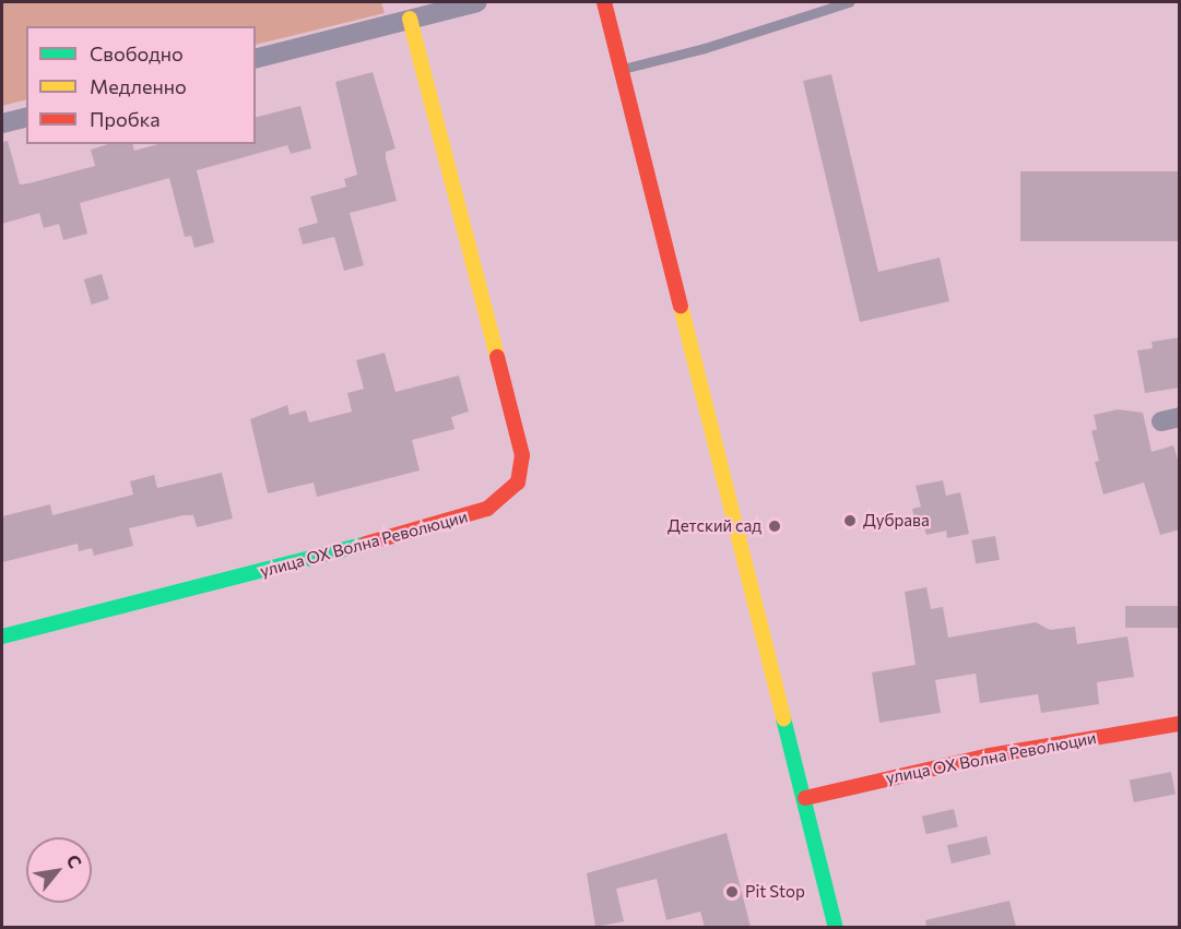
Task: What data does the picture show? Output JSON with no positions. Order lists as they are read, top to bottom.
{
  "streets": {
    "street": ["улица ОХ Волна Революции"]
  },
  "places": ["Дубрава", "Детский сад", "Pit Stop"],
  "legend": ["Свободно", "Медленно", "Пробка"],
  "north": "top right"
}
